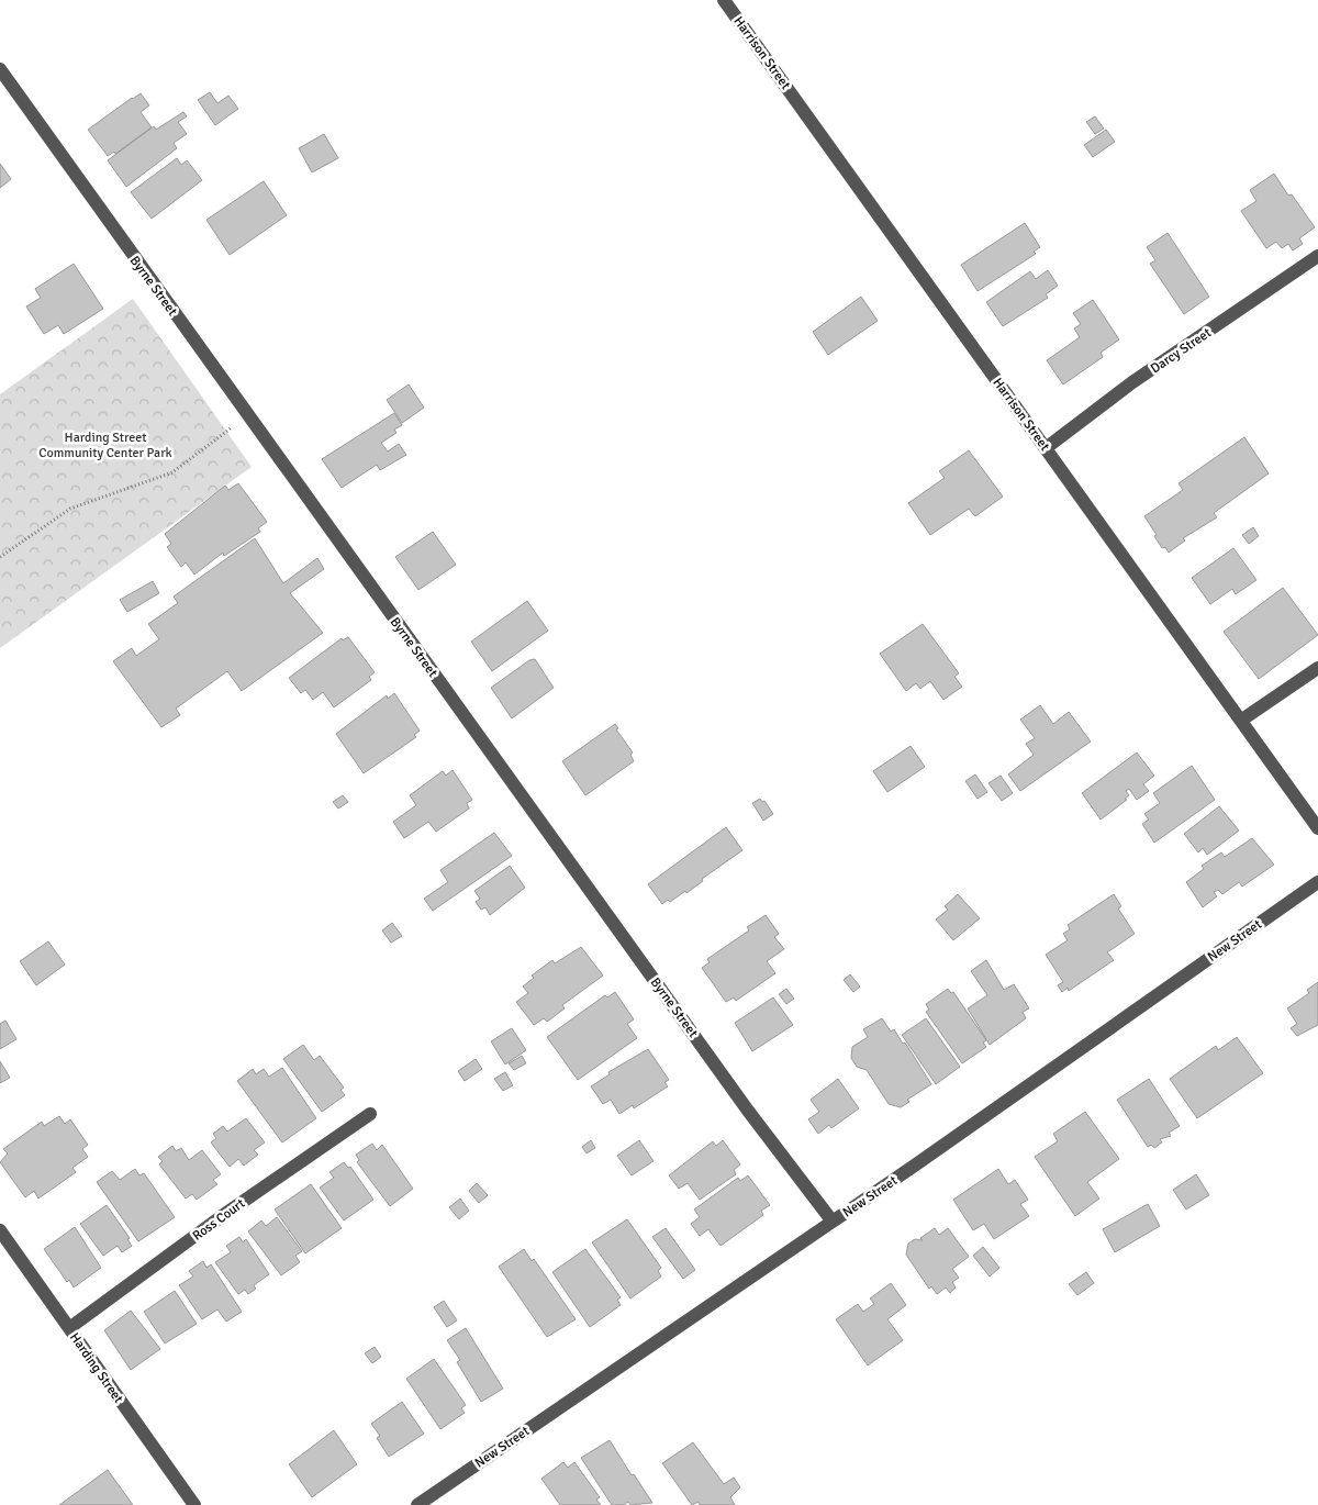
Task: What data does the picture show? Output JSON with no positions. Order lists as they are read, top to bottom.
{
  "streets": {
    "street": [
      "Harrison Street",
      "Byrne Street",
      "Darcy Street",
      "New Street",
      "Ross Court",
      "Harding Street"
    ]
  },
  "crossings": [
    ["Harrison Street", "Darcy Street"],
    ["Byrne Street", "New Street"],
    ["Ross Court", "Harding Street"]
  ],
  "parks": ["Harding Street Community Center Park"]
}
